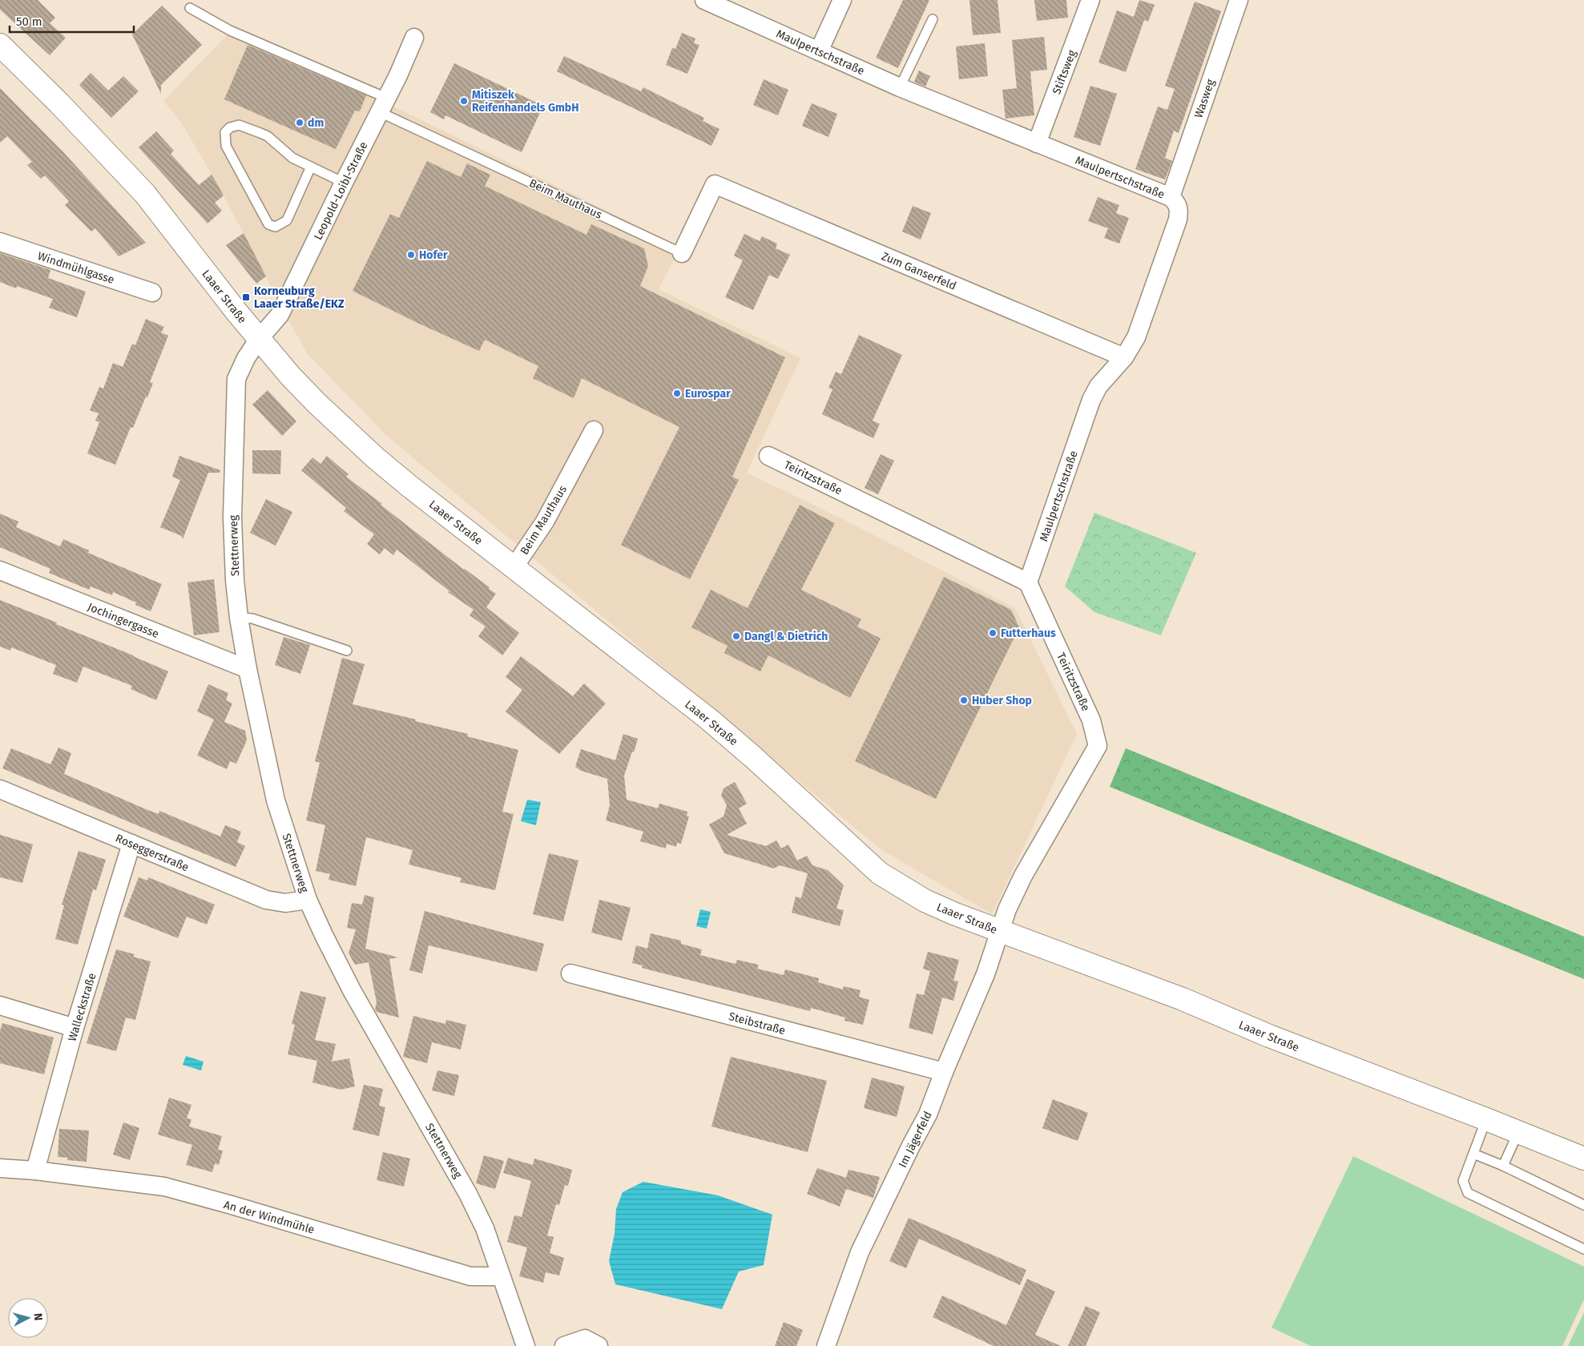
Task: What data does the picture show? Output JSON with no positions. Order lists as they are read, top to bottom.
{
  "streets": {
    "street": [
      "Maulpertschstraße",
      "Stiftsweg",
      "Wasweg",
      "Leopold-Loibl-Straße",
      "Beim Mauthaus",
      "Windmühlgasse",
      "Zum Ganserfeld",
      "Laaer Straße",
      "Teiritzstraße",
      "Stettnerweg",
      "Jochingergasse",
      "Roseggerstraße",
      "Walleckstraße",
      "Steibstraße",
      "Im Jägerfeld",
      "An der Windmühle"
    ]
  },
  "crossings": [
    ["Maulpertschstraße", "Stiftsweg"],
    ["Maulpertschstraße", "Wasweg"],
    ["Maulpertschstraße", "Zum Ganserfeld"],
    ["Maulpertschstraße", "Teiritzstraße"],
    ["Leopold-Loibl-Straße", "Beim Mauthaus"],
    ["Leopold-Loibl-Straße", "Laaer Straße"],
    ["Leopold-Loibl-Straße", "Stettnerweg"],
    ["Beim Mauthaus", "Zum Ganserfeld"],
    ["Beim Mauthaus", "Laaer Straße"],
    ["Laaer Straße", "Teiritzstraße"],
    ["Laaer Straße", "Stettnerweg"],
    ["Laaer Straße", "Im Jägerfeld"],
    ["Teiritzstraße", "Im Jägerfeld"],
    ["Stettnerweg", "Jochingergasse"],
    ["Stettnerweg", "Roseggerstraße"],
    ["Stettnerweg", "An der Windmühle"],
    ["Roseggerstraße", "Walleckstraße"],
    ["Walleckstraße", "An der Windmühle"],
    ["Steibstraße", "Im Jägerfeld"]
  ],
  "places": {
    "other": [
      "Mitiszek Reifenhandels GmbH",
      "dm",
      "Hofer",
      "Eurospar",
      "Futterhaus",
      "Dangl & Dietrich",
      "Huber Shop"
    ],
    "transit": ["Korneuburg Laaer Straße/EKZ"]
  },
  "scale_bar": "50 m",
  "north": "right"
}
